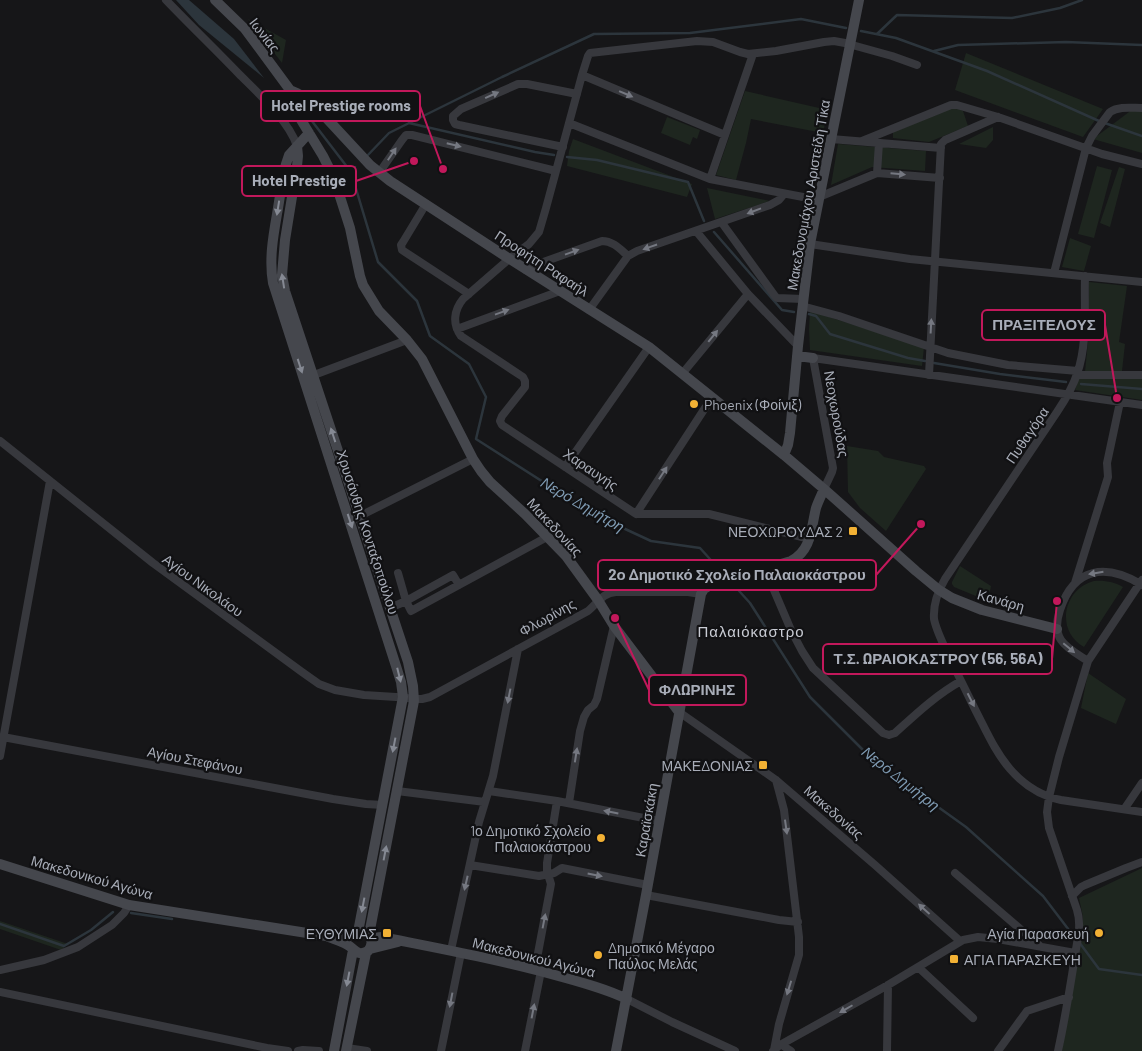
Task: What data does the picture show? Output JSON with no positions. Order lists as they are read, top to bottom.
{
  "streets": {
    "street": [
      "Ιωνίας",
      "Μακεδονομάχου Αριστείδη Τίκα",
      "Προφήτη Ραφαήλ",
      "Νεοχωρούδας",
      "Πυθαγόρα",
      "Χαραυγής",
      "Μακεδονίας",
      "Χρυσάνθης Κονταξοπούλου",
      "Αγίου Νικολάου",
      "Κανάρη",
      "Φλωρίνης",
      "Αγίου Στεφάνου",
      "Καραϊσκάκη",
      "Μακεδονικού Αγώνα"
    ]
  },
  "crossings": [
    ["Ιωνίας", "Προφήτη Ραφαήλ"],
    ["Ιωνίας", "Μακεδονίας"],
    ["Μακεδονομάχου Αριστείδη Τίκα", "Προφήτη Ραφαήλ"],
    ["Μακεδονομάχου Αριστείδη Τίκα", "Νεοχωρούδας"],
    ["Προφήτη Ραφαήλ", "Μακεδονίας"],
    ["Πυθαγόρα", "Κανάρη"],
    ["Μακεδονίας", "Χρυσάνθης Κονταξοπούλου"],
    ["Μακεδονίας", "Φλωρίνης"],
    ["Μακεδονίας", "Καραϊσκάκη"],
    ["Χρυσάνθης Κονταξοπούλου", "Αγίου Νικολάου"],
    ["Χρυσάνθης Κονταξοπούλου", "Φλωρίνης"],
    ["Χρυσάνθης Κονταξοπούλου", "Αγίου Στεφάνου"],
    ["Χρυσάνθης Κονταξοπούλου", "Μακεδονικού Αγώνα"],
    ["Αγίου Νικολάου", "Φλωρίνης"],
    ["Φλωρίνης", "Καραϊσκάκη"],
    ["Καραϊσκάκη", "Μακεδονικού Αγώνα"]
  ],
  "districts": ["Παλαιόκαστρο"],
  "water": ["Νερό Δημήτρη"],
  "places": {
    "other": [
      "Hotel Prestige",
      "Hotel Prestige rooms",
      "ΠΡΑΞΙΤΕΛΟΥΣ",
      "Phoenix (Φοίνιξ)",
      "2ο Δημοτικό Σχολείο Παλαιοκάστρου",
      "Τ.Σ. ΩΡΑΙΟΚΑΣΤΡΟΥ (56, 56Α)",
      "ΦΛΩΡΙΝΗΣ",
      "1ο Δημοτικό Σχολείο Παλαιοκάστρου",
      "Αγία Παρασκευή",
      "Δημοτικό Μέγαρο Παύλος Μελάς"
    ],
    "transit": [
      "ΝΕΟΧΩΡΟΥΔΑΣ 2",
      "ΜΑΚΕΔΟΝΙΑΣ",
      "ΕΥΘΥΜΙΑΣ",
      "ΑΓΙΑ ΠΑΡΑΣΚΕΥΗ"
    ]
  }
}
